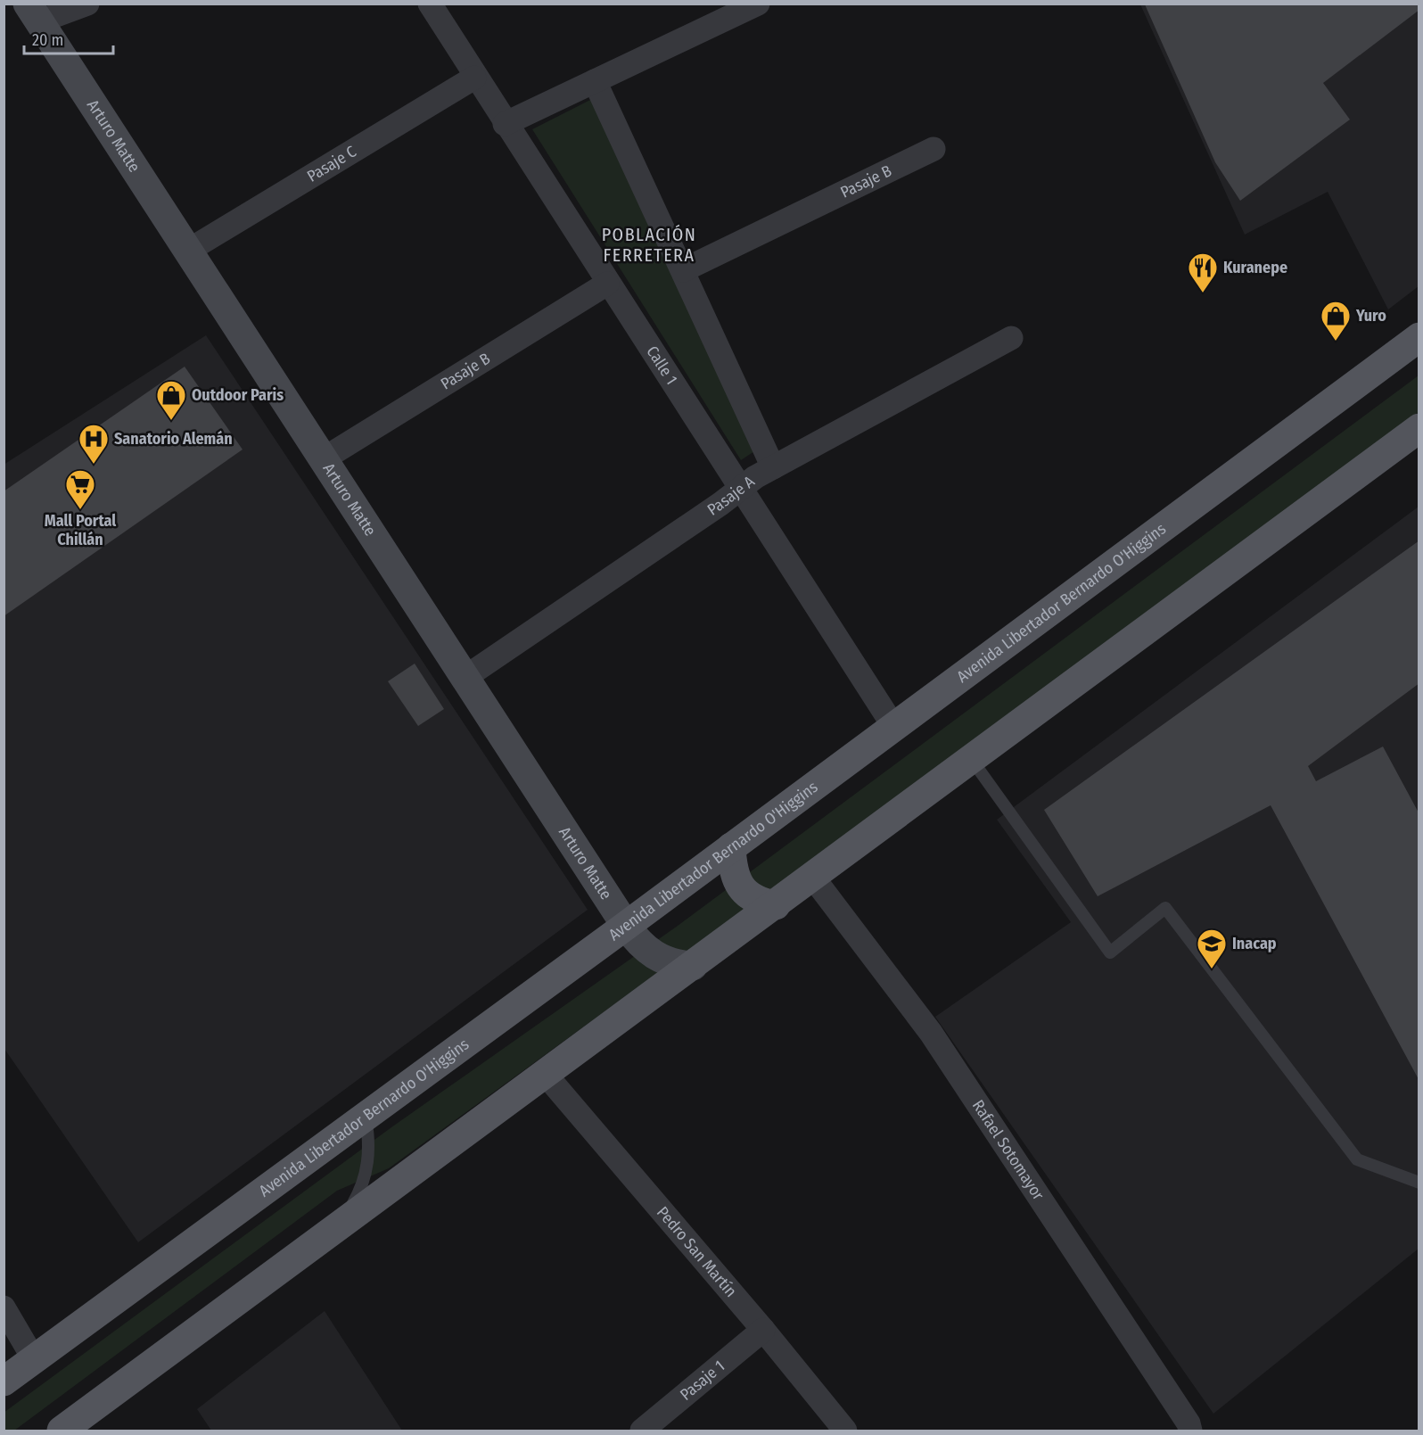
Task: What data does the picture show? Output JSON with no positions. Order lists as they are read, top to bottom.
{
  "streets": {
    "main road": ["Avenida Libertador Bernardo O'Higgins"],
    "street": [
      "Arturo Matte",
      "Pasaje C",
      "Pasaje B",
      "Calle 1",
      "Pasaje A",
      "Rafael Sotomayor",
      "Pedro San Martín",
      "Pasaje 1"
    ]
  },
  "crossings": [
    ["Arturo Matte", "Pasaje C"],
    ["Arturo Matte", "Pasaje B"],
    ["Arturo Matte", "Pasaje A"],
    ["Arturo Matte", "Avenida Libertador Bernardo O'Higgins"],
    ["Pasaje C", "Calle 1"],
    ["Pasaje B", "Calle 1"],
    ["Calle 1", "Pasaje A"],
    ["Calle 1", "Avenida Libertador Bernardo O'Higgins"],
    ["Pedro San Martín", "Pasaje 1"]
  ],
  "districts": ["POBLACIÓN FERRETERA"],
  "places": {
    "restaurant": ["Kuranepe"],
    "shop": ["Yuro", "Outdoor Paris"],
    "hospital": ["Sanatorio Alemán"],
    "supermarket": ["Mall Portal Chillán"],
    "school or university": ["Inacap"]
  },
  "scale_bar": "20 m"
}
